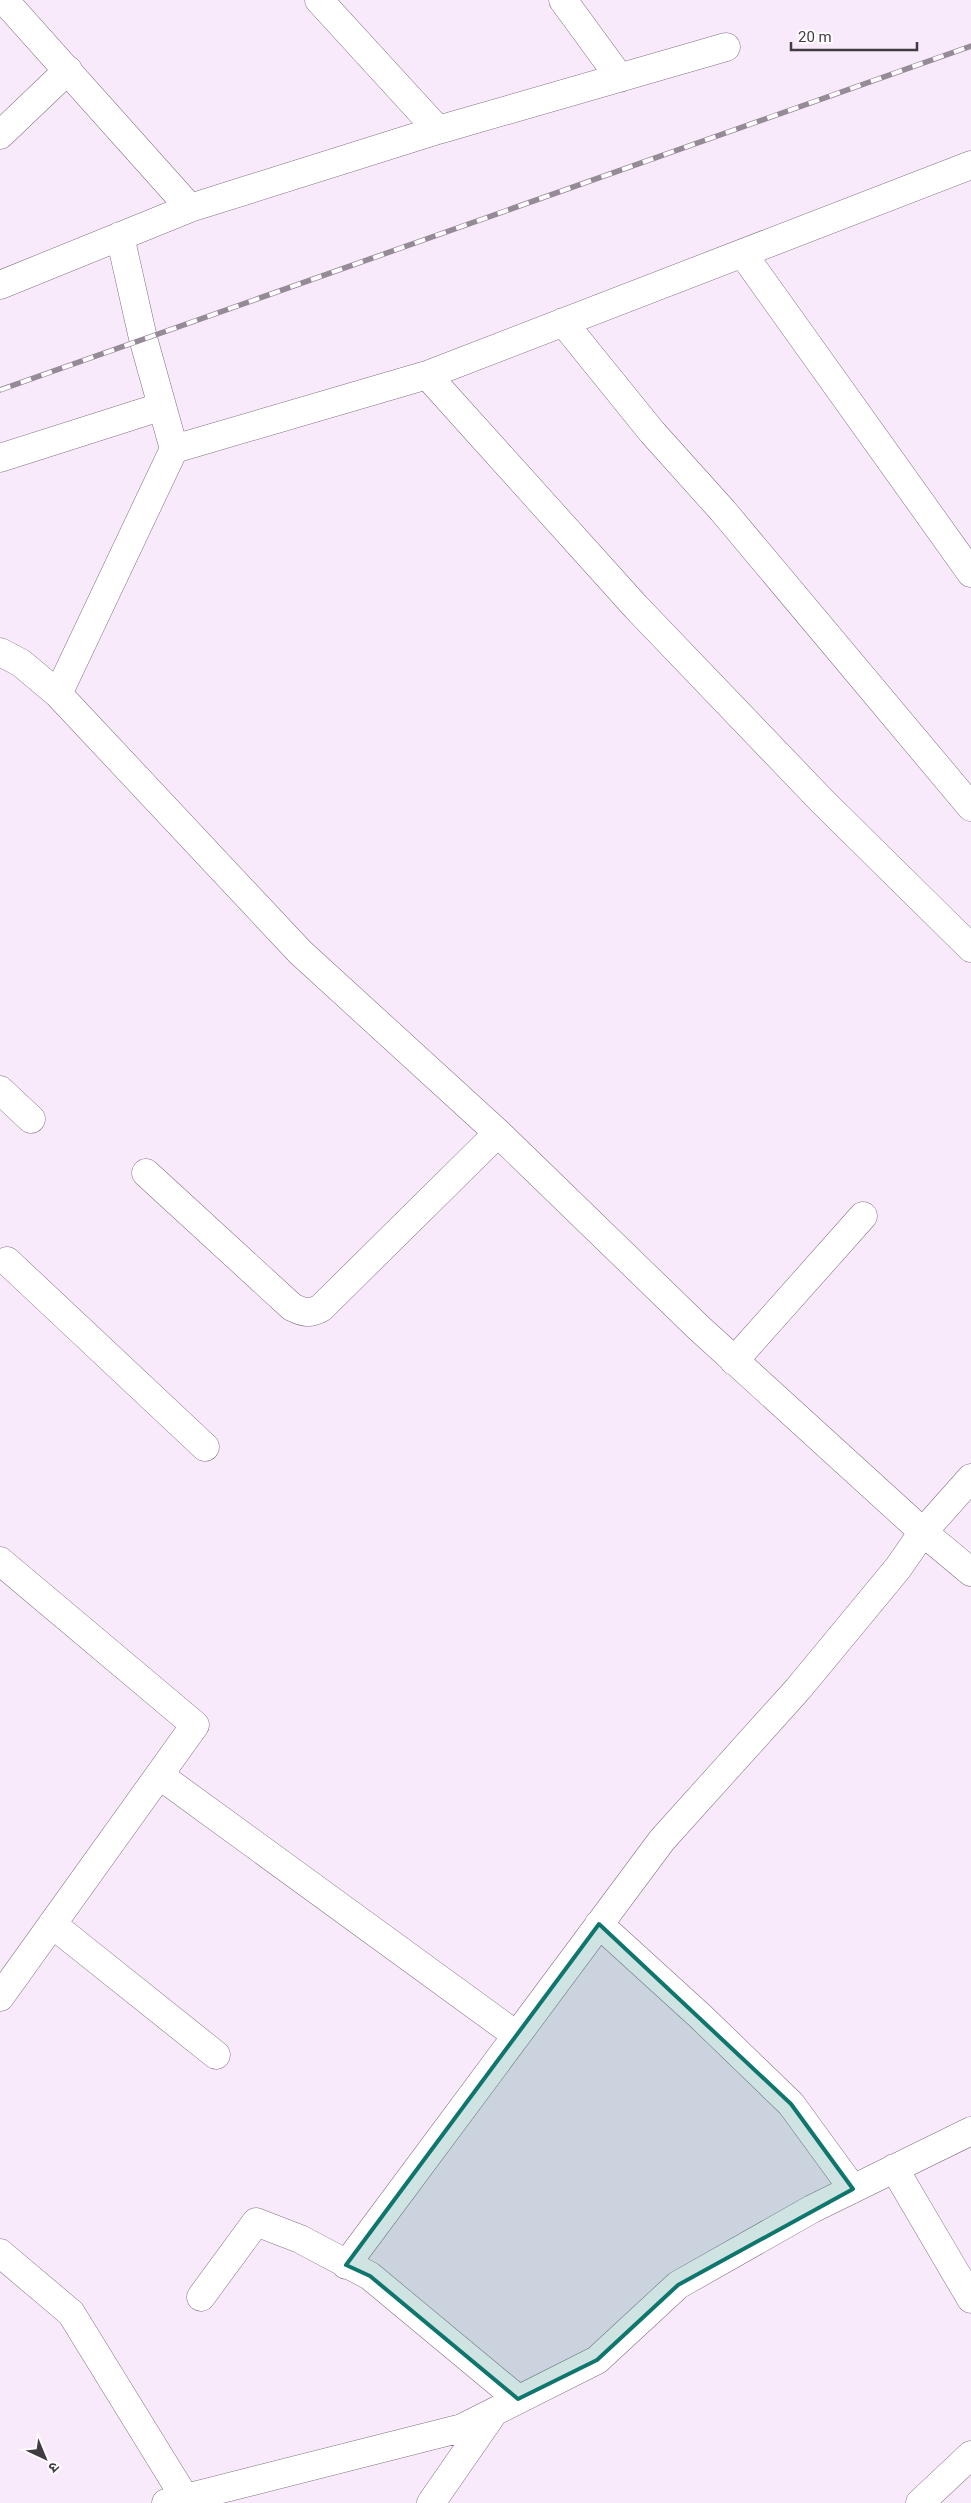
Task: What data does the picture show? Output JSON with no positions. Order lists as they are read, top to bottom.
{
  "scale_bar": "20 m",
  "north": "bottom right"
}
